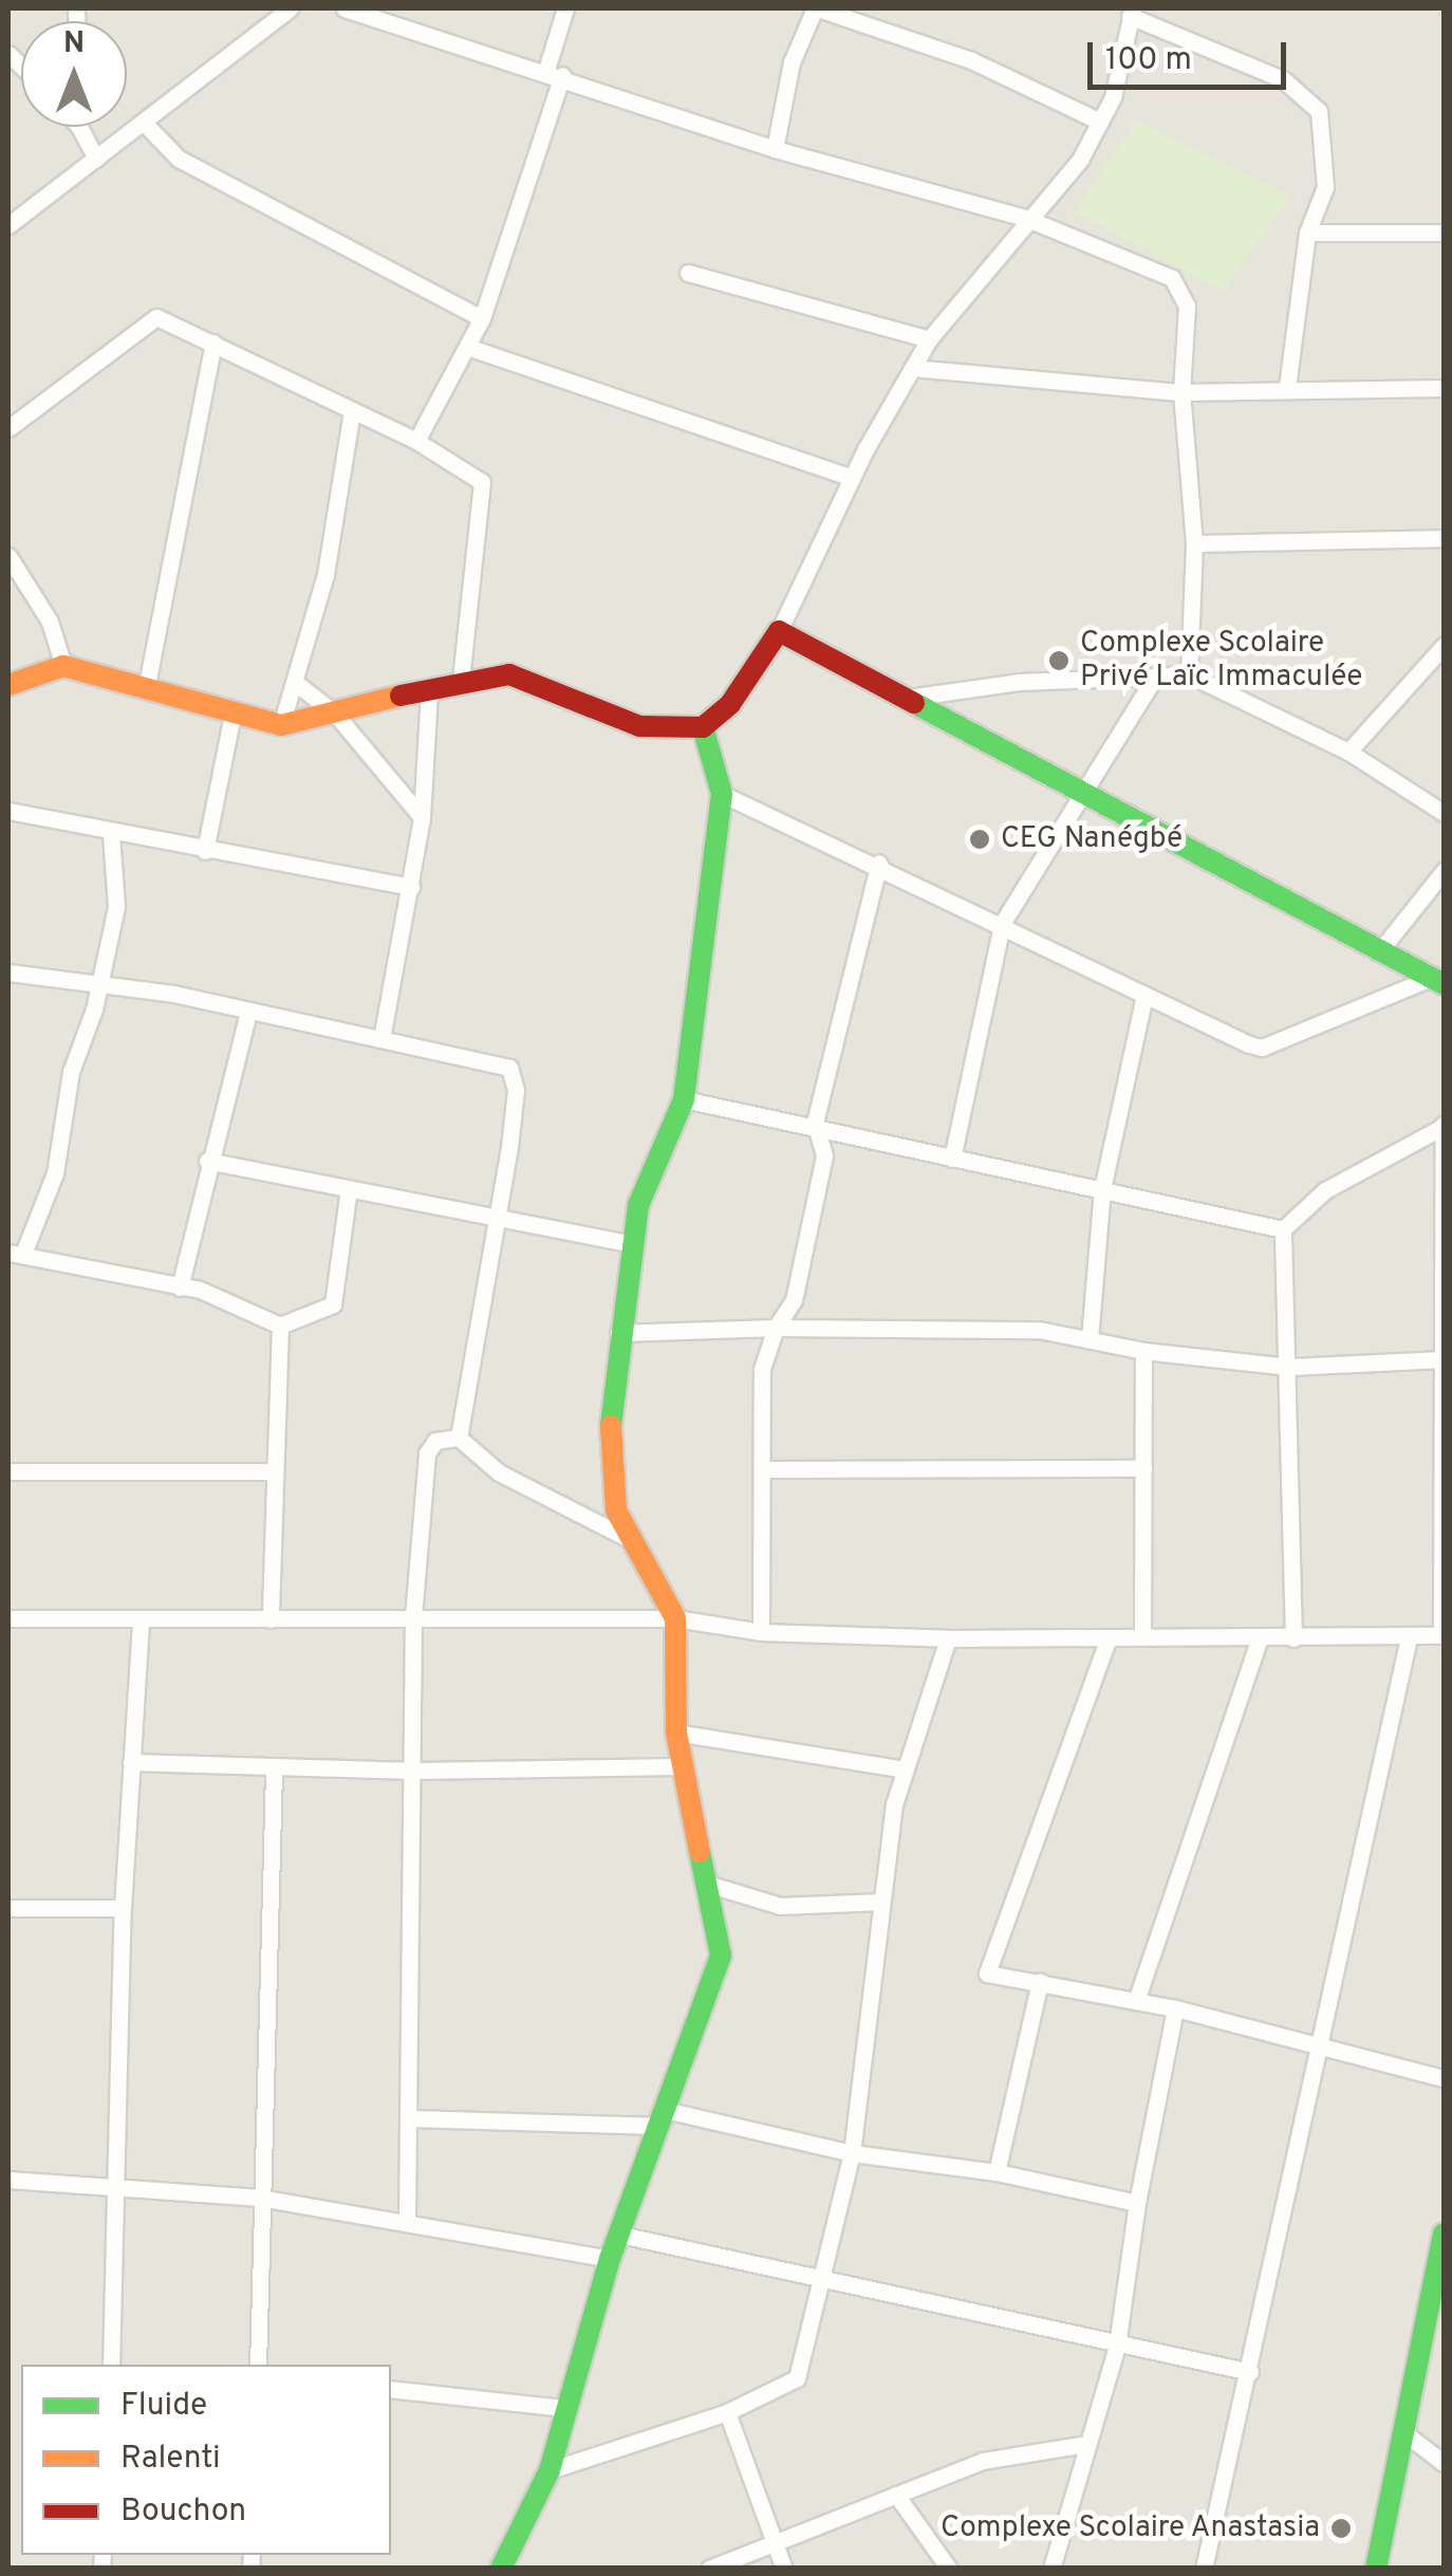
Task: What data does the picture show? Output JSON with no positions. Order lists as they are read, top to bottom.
{
  "places": ["Complexe Scolaire Privé Laïc Immaculée", "CEG Nanégbé", "Complexe Scolaire Anastasia"],
  "legend": ["Fluide", "Ralenti", "Bouchon"],
  "scale_bar": "100 m",
  "north": "top"
}
